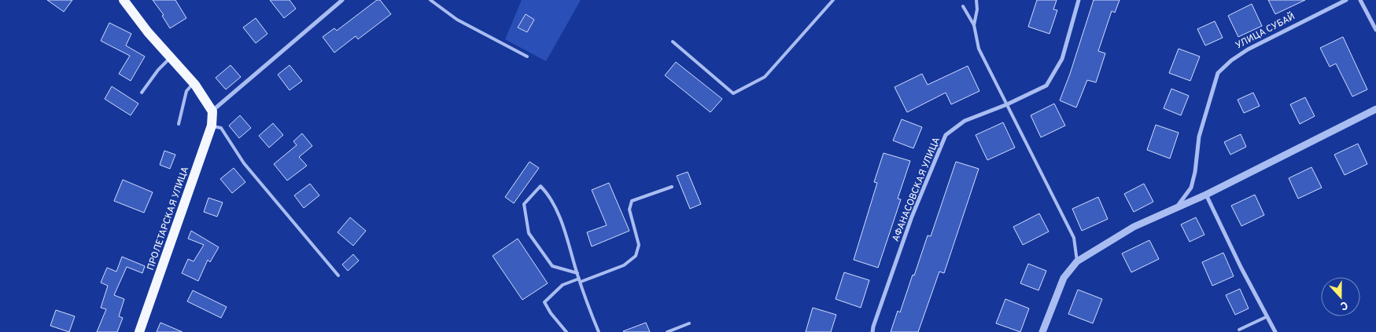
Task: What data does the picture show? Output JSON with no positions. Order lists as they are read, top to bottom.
{
  "streets": {
    "main road": ["ПРОЛЕТАРСКАЯ УЛИЦА"],
    "street": ["УЛИЦА СУБАЙ", "АФАНАСОВСКАЯ УЛИЦА"]
  },
  "north": "bottom"
}
